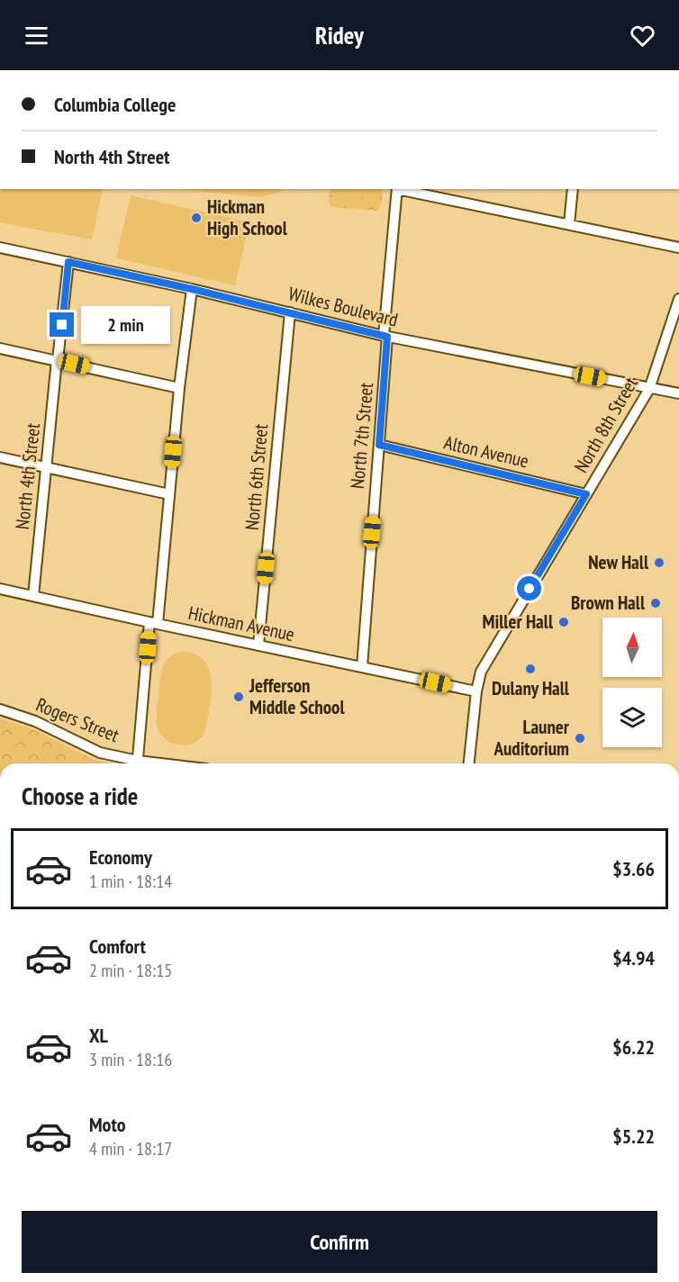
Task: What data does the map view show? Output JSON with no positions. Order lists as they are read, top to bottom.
{
  "streets": {
    "street": [
      "Wilkes Boulevard",
      "North 8th Street",
      "North 7th Street",
      "Alton Avenue",
      "North 4th Street",
      "North 6th Street",
      "Hickman Avenue",
      "Rogers Street"
    ]
  },
  "crossings": [
    ["Wilkes Boulevard", "North 8th Street"],
    ["Wilkes Boulevard", "North 7th Street"],
    ["Wilkes Boulevard", "North 4th Street"],
    ["Wilkes Boulevard", "North 6th Street"],
    ["North 8th Street", "Alton Avenue"],
    ["North 8th Street", "Hickman Avenue"],
    ["North 7th Street", "Alton Avenue"],
    ["North 7th Street", "Hickman Avenue"],
    ["North 4th Street", "Hickman Avenue"],
    ["North 6th Street", "Hickman Avenue"]
  ],
  "places": [
    "Hickman High School",
    "New Hall",
    "Brown Hall",
    "Miller Hall",
    "Dulany Hall",
    "Jefferson Middle School",
    "Launer Auditorium"
  ],
  "north": "top",
  "page": {
    "header": "Ridey",
    "banner": ["Columbia College", "North 4th Street"],
    "bubble": "2 min",
    "heading": "Choose a ride",
    "list": [
      {
        "name": "Economy",
        "note": "1 min · 18:14",
        "value": "$3.66"
      },
      {
        "name": "Comfort",
        "note": "2 min · 18:15",
        "value": "$4.94"
      },
      {
        "name": "XL",
        "note": "3 min · 18:16",
        "value": "$6.22"
      },
      {
        "name": "Moto",
        "note": "4 min · 18:17",
        "value": "$5.22"
      }
    ],
    "buttons": "Confirm"
  }
}
